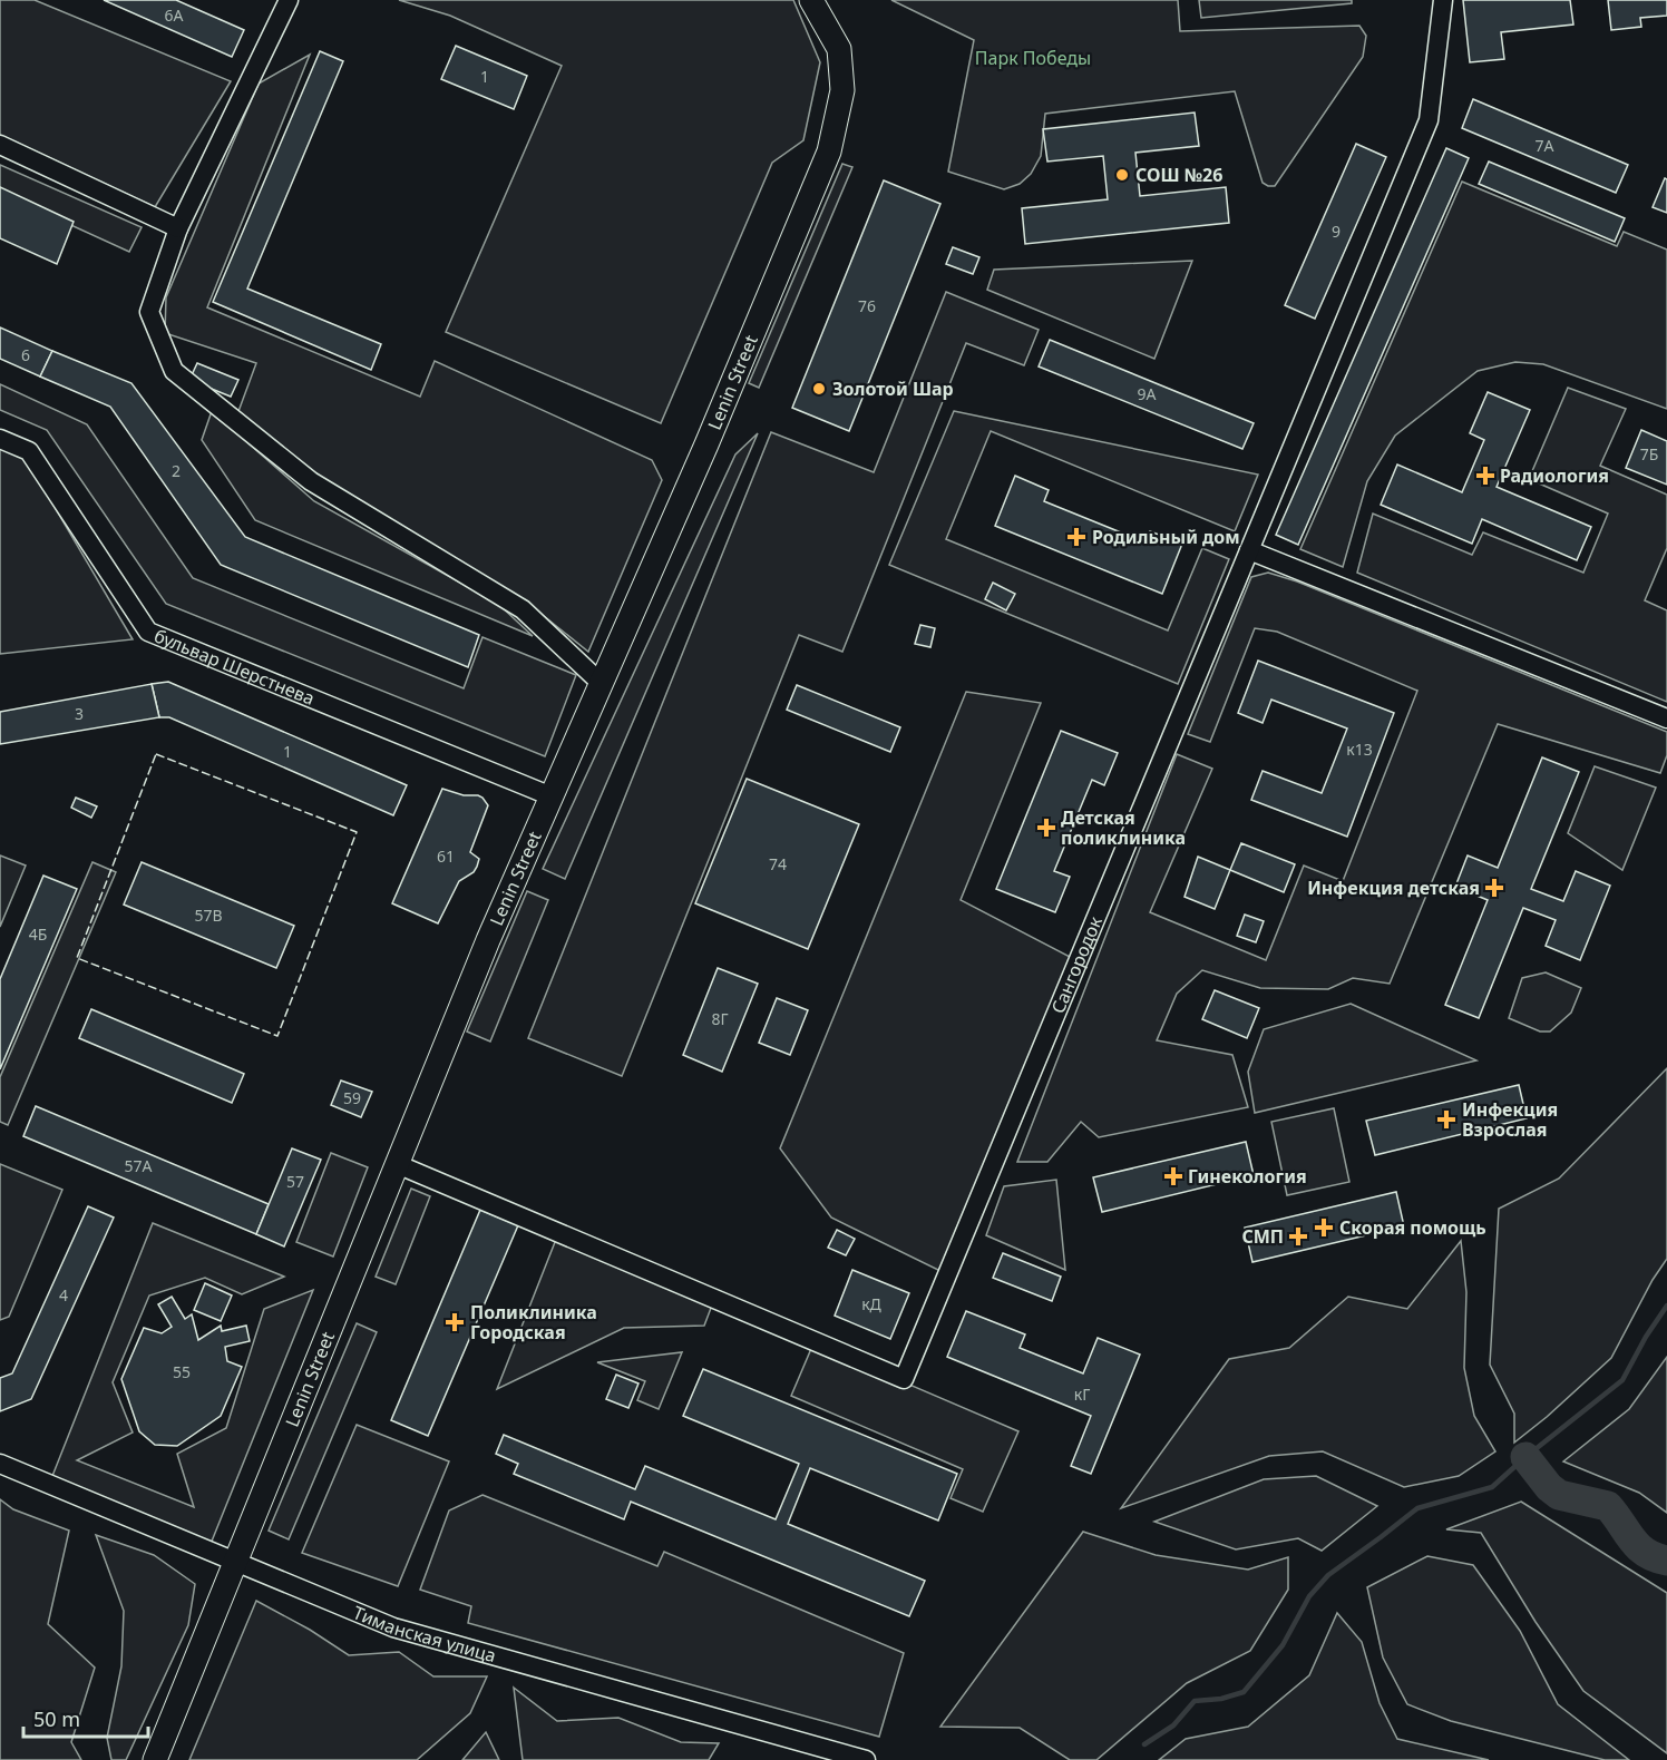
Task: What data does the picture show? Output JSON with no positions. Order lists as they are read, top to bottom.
{
  "streets": {
    "main road": ["Lenin Street"],
    "street": ["бульвар Шерстнева", "Сангородок", "Тиманская улица"]
  },
  "crossings": [
    ["Lenin Street", "бульвар Шерстнева"],
    ["Lenin Street", "Сангородок"],
    ["Lenin Street", "Тиманская улица"]
  ],
  "parks": ["Парк Победы"],
  "places": {
    "other": ["СОШ №26", "Золотой Шар"],
    "health": [
      "Радиология",
      "Родильный дом",
      "Детская поликлиника",
      "Инфекция детская",
      "Инфекция Взрослая",
      "Гинекология",
      "Скорая помощь",
      "СМП",
      "Поликлиника Городская"
    ]
  },
  "house_numbers": [
    "6А",
    "1",
    "7А",
    "9",
    "76",
    "6",
    "9А",
    "7Б",
    "2",
    "3",
    "к13",
    "1",
    "61",
    "74",
    "57В",
    "4Б",
    "8Г",
    "59",
    "57А",
    "57",
    "4",
    "кД",
    "55",
    "кГ"
  ],
  "scale_bar": "50 m"
}
